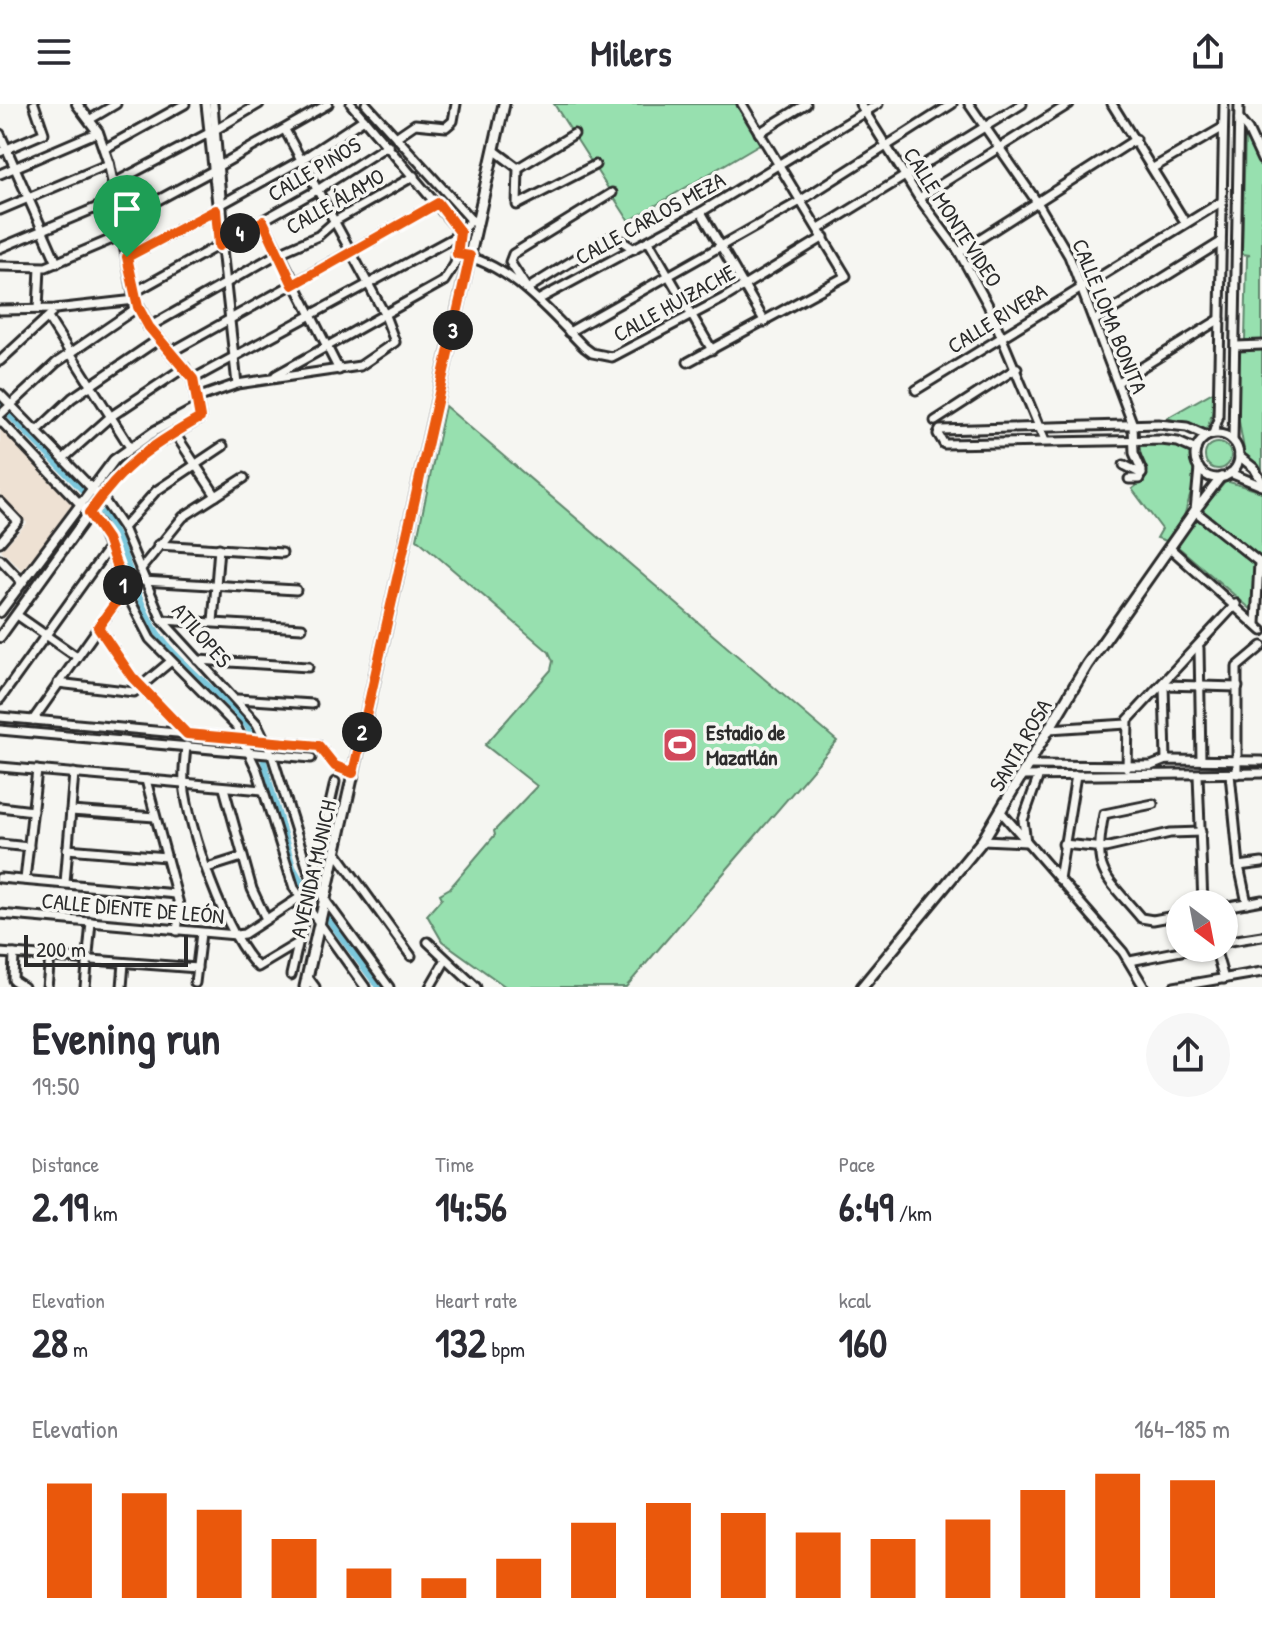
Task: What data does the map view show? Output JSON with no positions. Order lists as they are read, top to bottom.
{
  "streets": {
    "main road": ["SANTA ROSA", "AVENIDA MUNICH"],
    "street": [
      "CALLE PINOS",
      "CALLE ÁLAMO",
      "CALLE MONTEVIDEO",
      "CALLE CARLOS MEZA",
      "CALLE HUIZACHE",
      "CALLE LOMA BONITA",
      "CALLE RIVERA",
      "ATILOPES",
      "CALLE DIENTE DE LEÓN"
    ]
  },
  "crossings": [
    ["CALLE PINOS", "ATILOPES"],
    ["CALLE MONTEVIDEO", "CALLE CARLOS MEZA"],
    ["CALLE MONTEVIDEO", "CALLE RIVERA"],
    ["CALLE CARLOS MEZA", "CALLE HUIZACHE"],
    ["CALLE HUIZACHE", "AVENIDA MUNICH"],
    ["CALLE LOMA BONITA", "CALLE RIVERA"]
  ],
  "places": {
    "sports": ["Estadio de Mazatlán"]
  },
  "scale_bar": "200 m",
  "north": "bottom right",
  "page": {
    "header": "Milers",
    "pins": [
      "4",
      "3",
      "1",
      "2"
    ],
    "scale": "200 m",
    "heading": ["Evening run", "19:50"],
    "stats": [
      ["Distance", "2.19 km"],
      ["Time", "14:56"],
      ["Pace", "6:49 /km"],
      ["Elevation", "28 m"],
      ["Heart rate", "132 bpm"],
      ["kcal", "160"]
    ],
    "chart": ["Elevation", "164–185 m"]
  }
}
